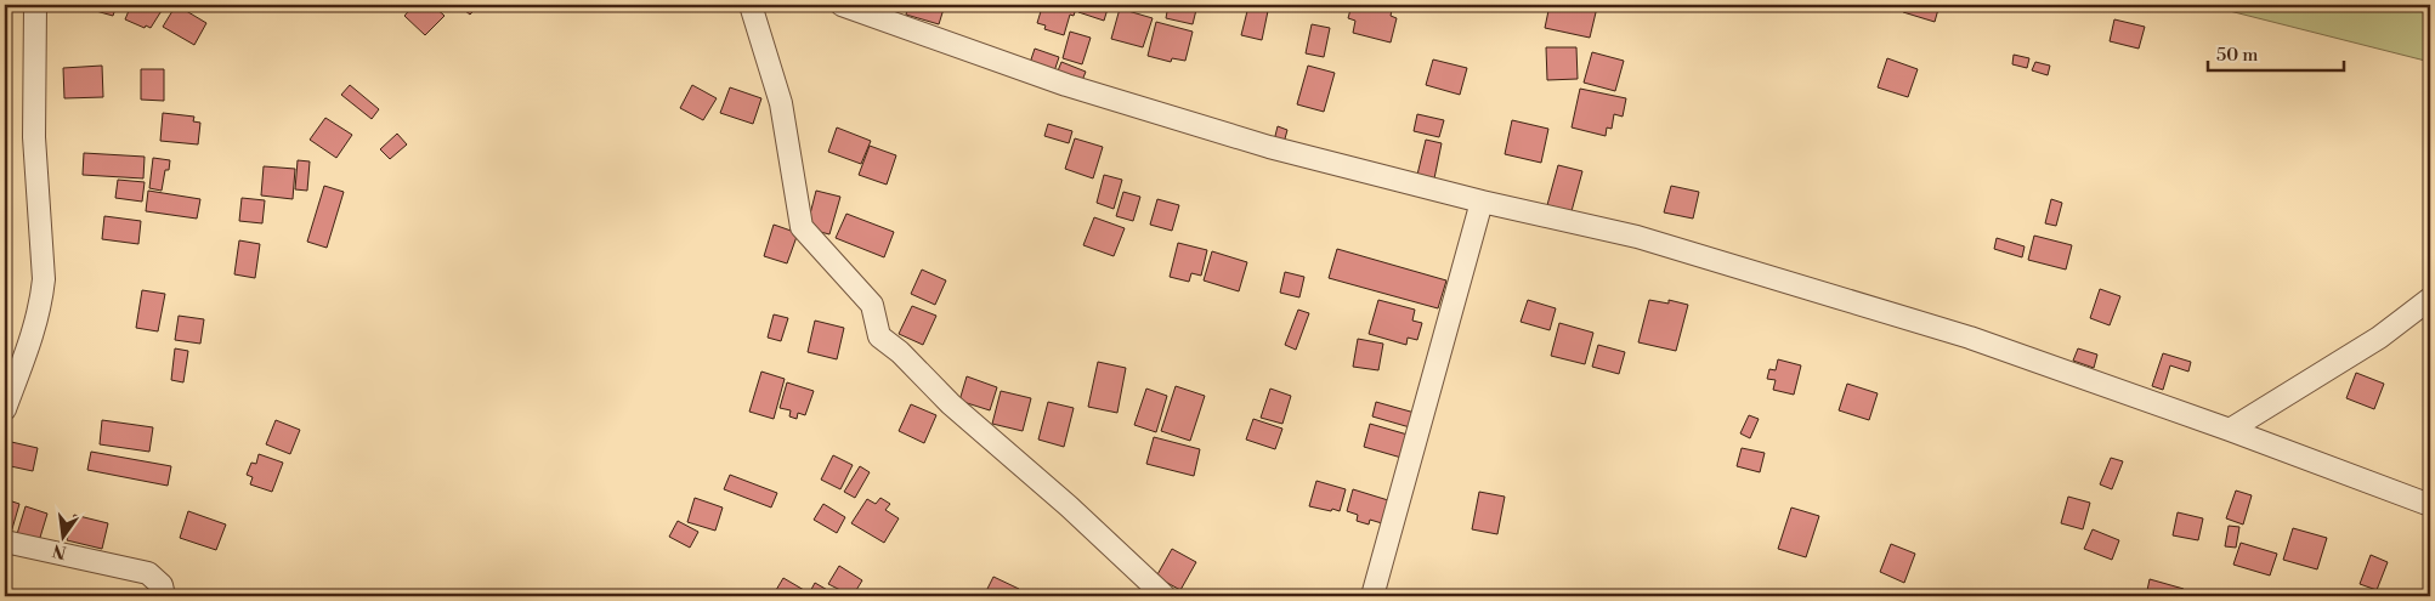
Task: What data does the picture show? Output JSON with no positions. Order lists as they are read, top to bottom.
{
  "scale_bar": "50 m",
  "north": "bottom"
}
